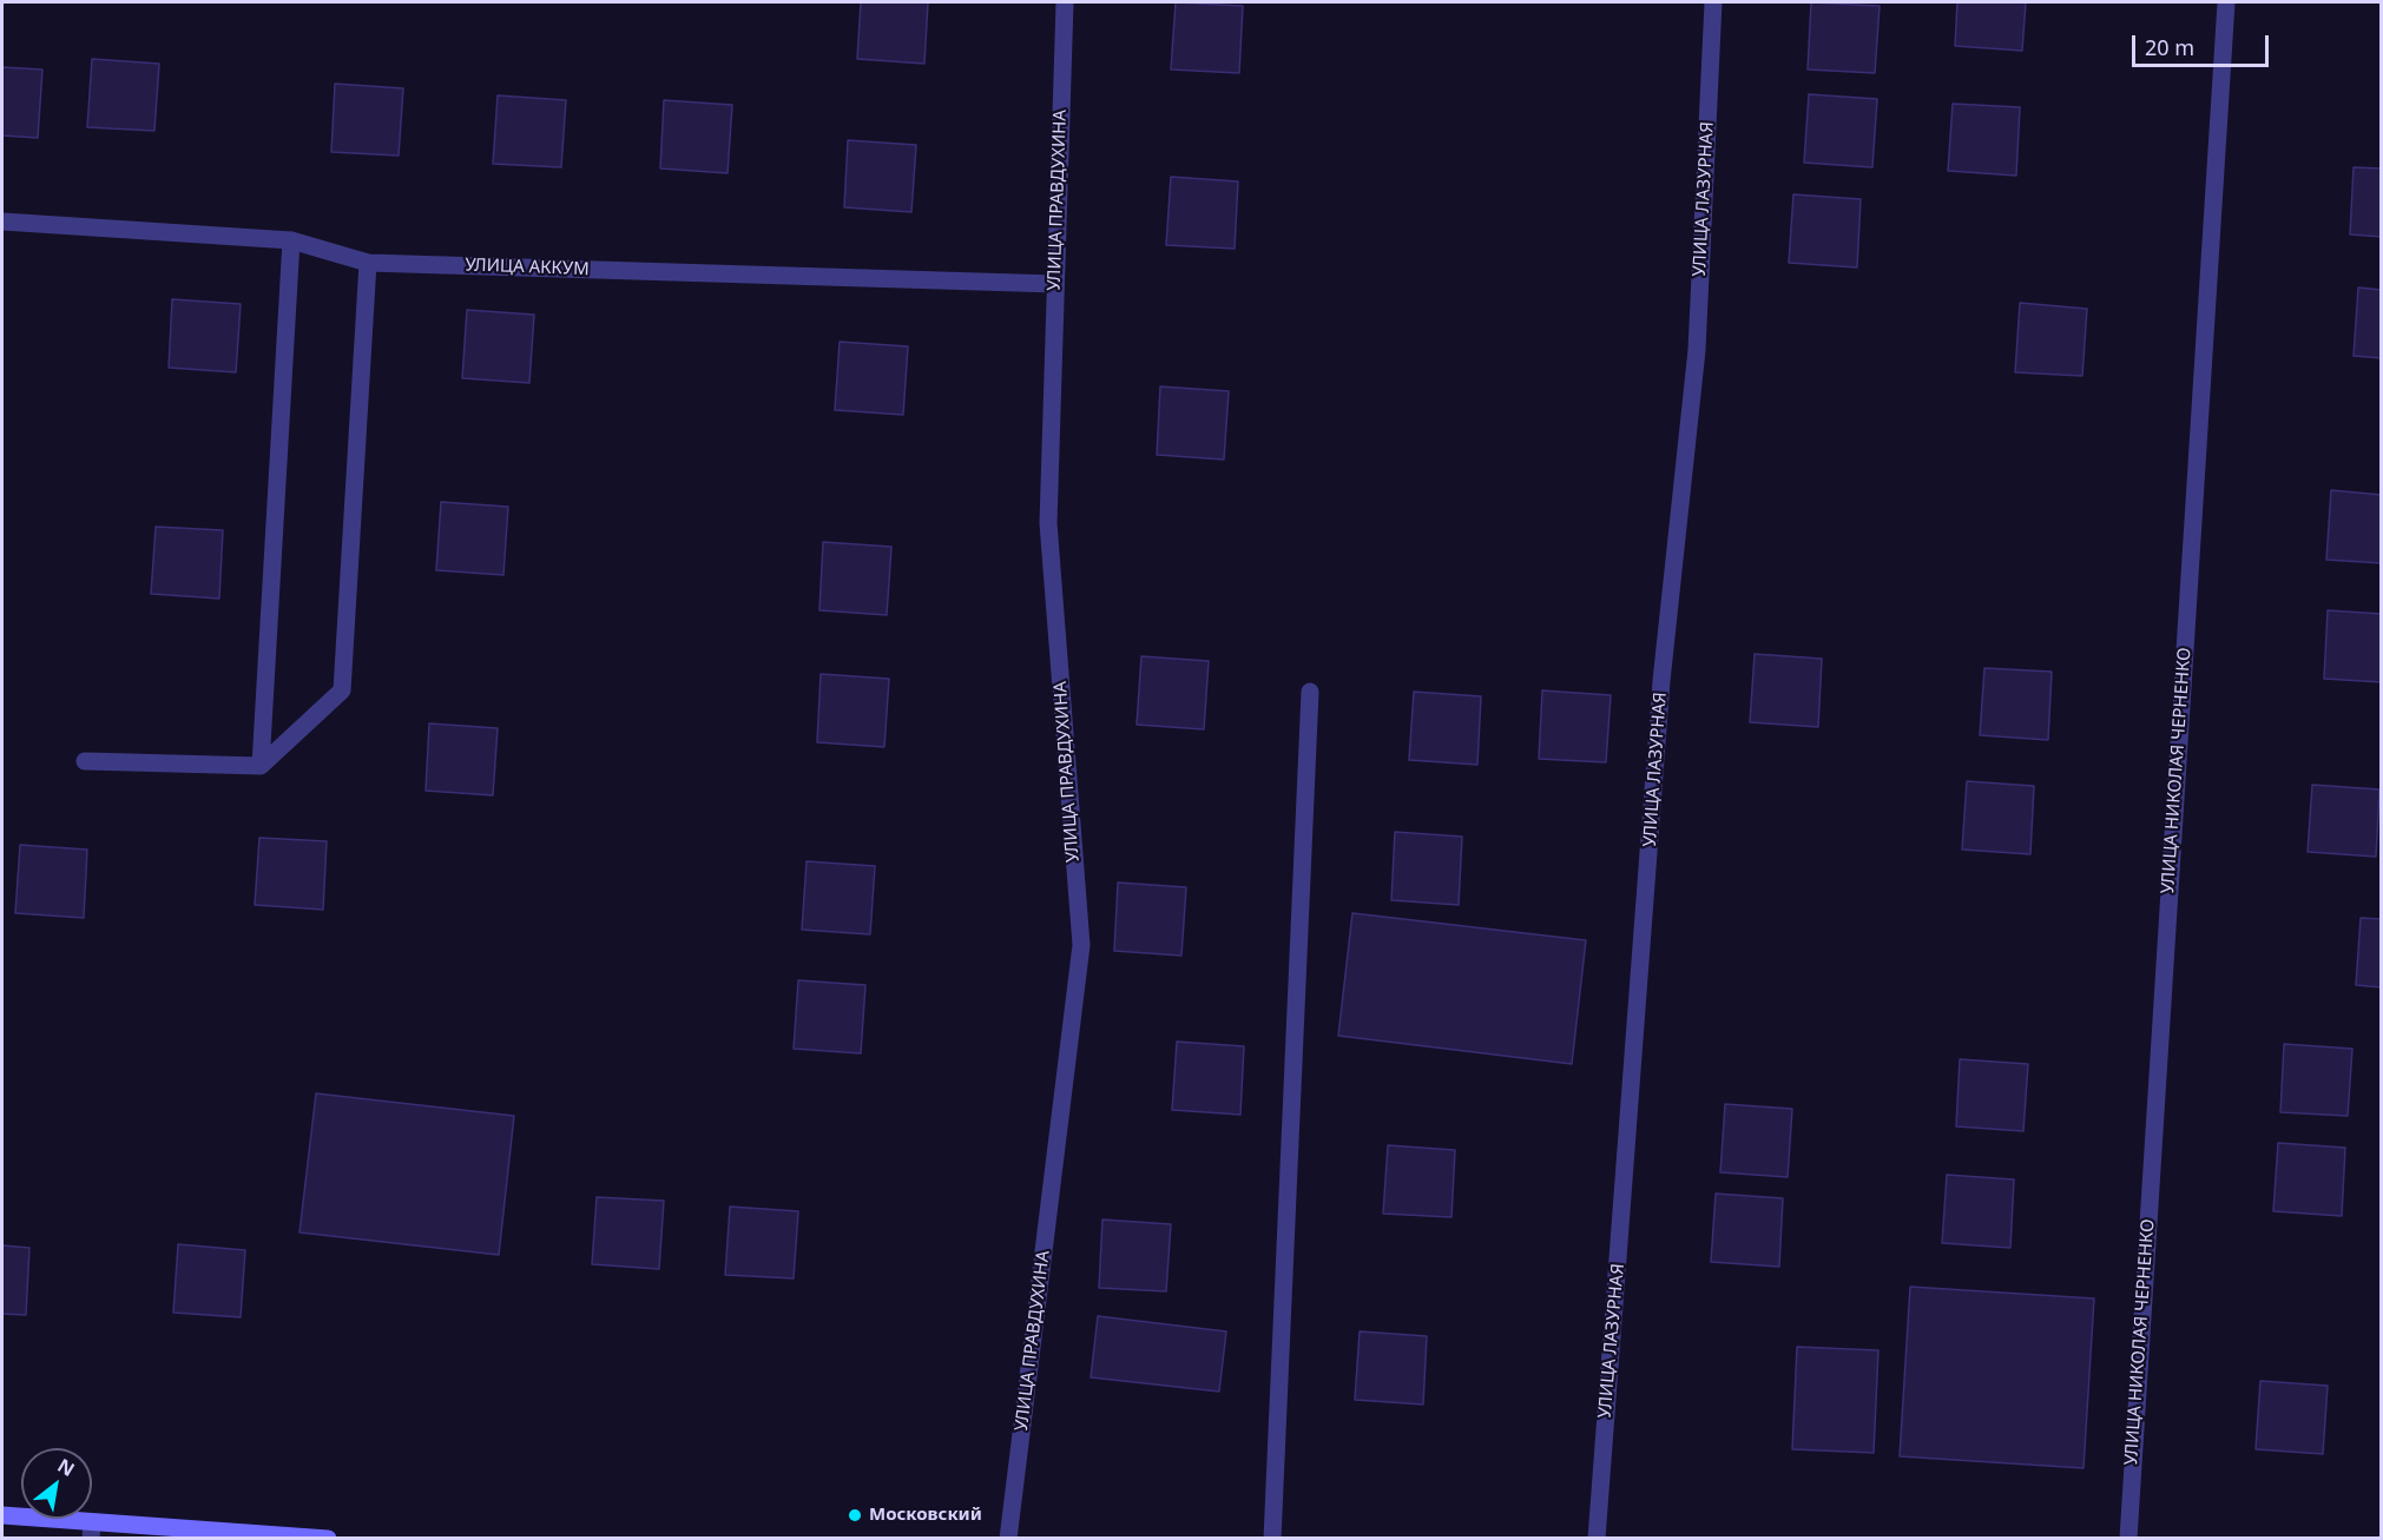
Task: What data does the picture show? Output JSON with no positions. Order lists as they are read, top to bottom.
{
  "streets": {
    "street": [
      "УЛИЦА ЛАЗУРНАЯ",
      "УЛИЦА ПРАВДУХИНА",
      "УЛИЦА АККУМ",
      "УЛИЦА НИКОЛАЯ ЧЕРНЕНКО"
    ]
  },
  "crossings": [
    ["УЛИЦА ПРАВДУХИНА", "УЛИЦА АККУМ"]
  ],
  "places": ["Московский"],
  "scale_bar": "20 m",
  "north": "top right"
}
